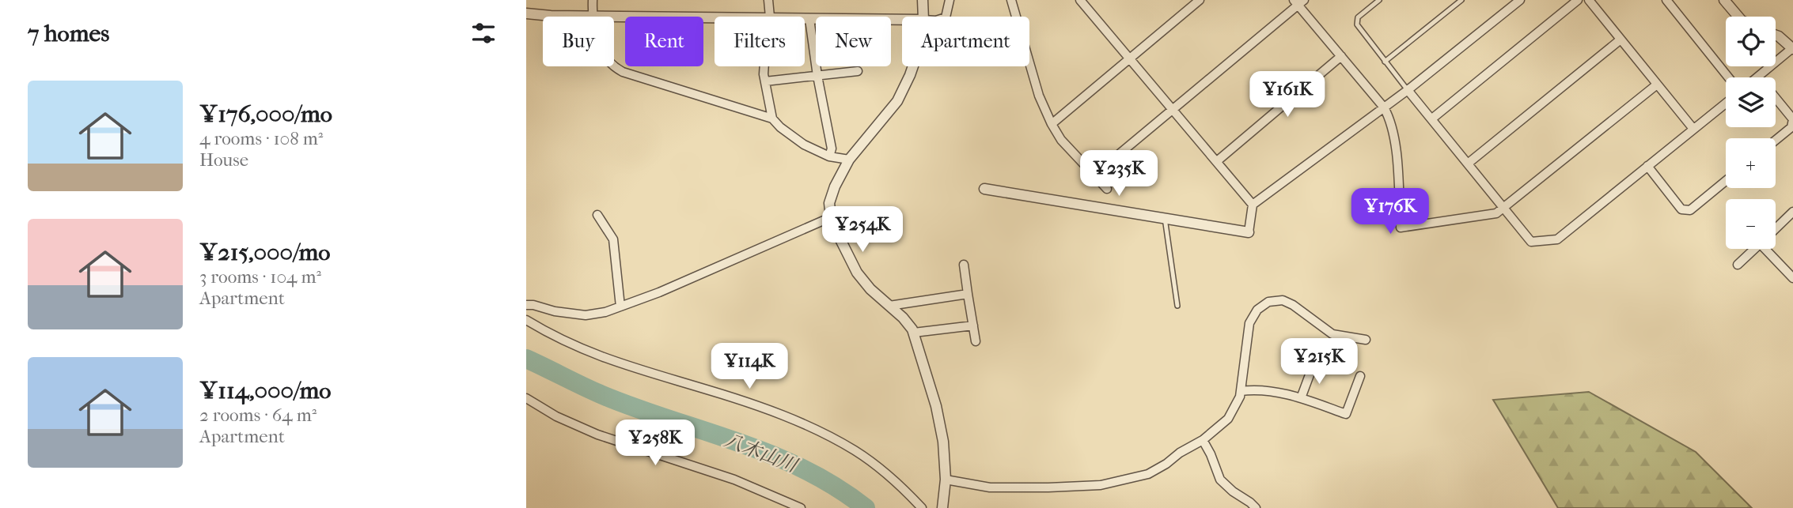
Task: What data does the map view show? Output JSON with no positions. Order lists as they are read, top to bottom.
{
  "water": ["八木山川"],
  "page": {
    "heading": "7 homes",
    "map_buttons": ["+", "−"],
    "chip": [
      "Buy",
      "Rent",
      "Filters",
      "New",
      "Apartment"
    ],
    "list": [
      {
        "name": "¥176,000/mo",
        "note": "4 rooms · 108 m² · House"
      },
      {
        "name": "¥215,000/mo",
        "note": "3 rooms · 104 m² · Apartment"
      },
      {
        "name": "¥114,000/mo",
        "note": "2 rooms · 64 m² · Apartment"
      }
    ],
    "price": [
      "¥161K",
      "¥235K",
      "¥176K",
      "¥254K",
      "¥215K",
      "¥114K",
      "¥258K"
    ]
  }
}
